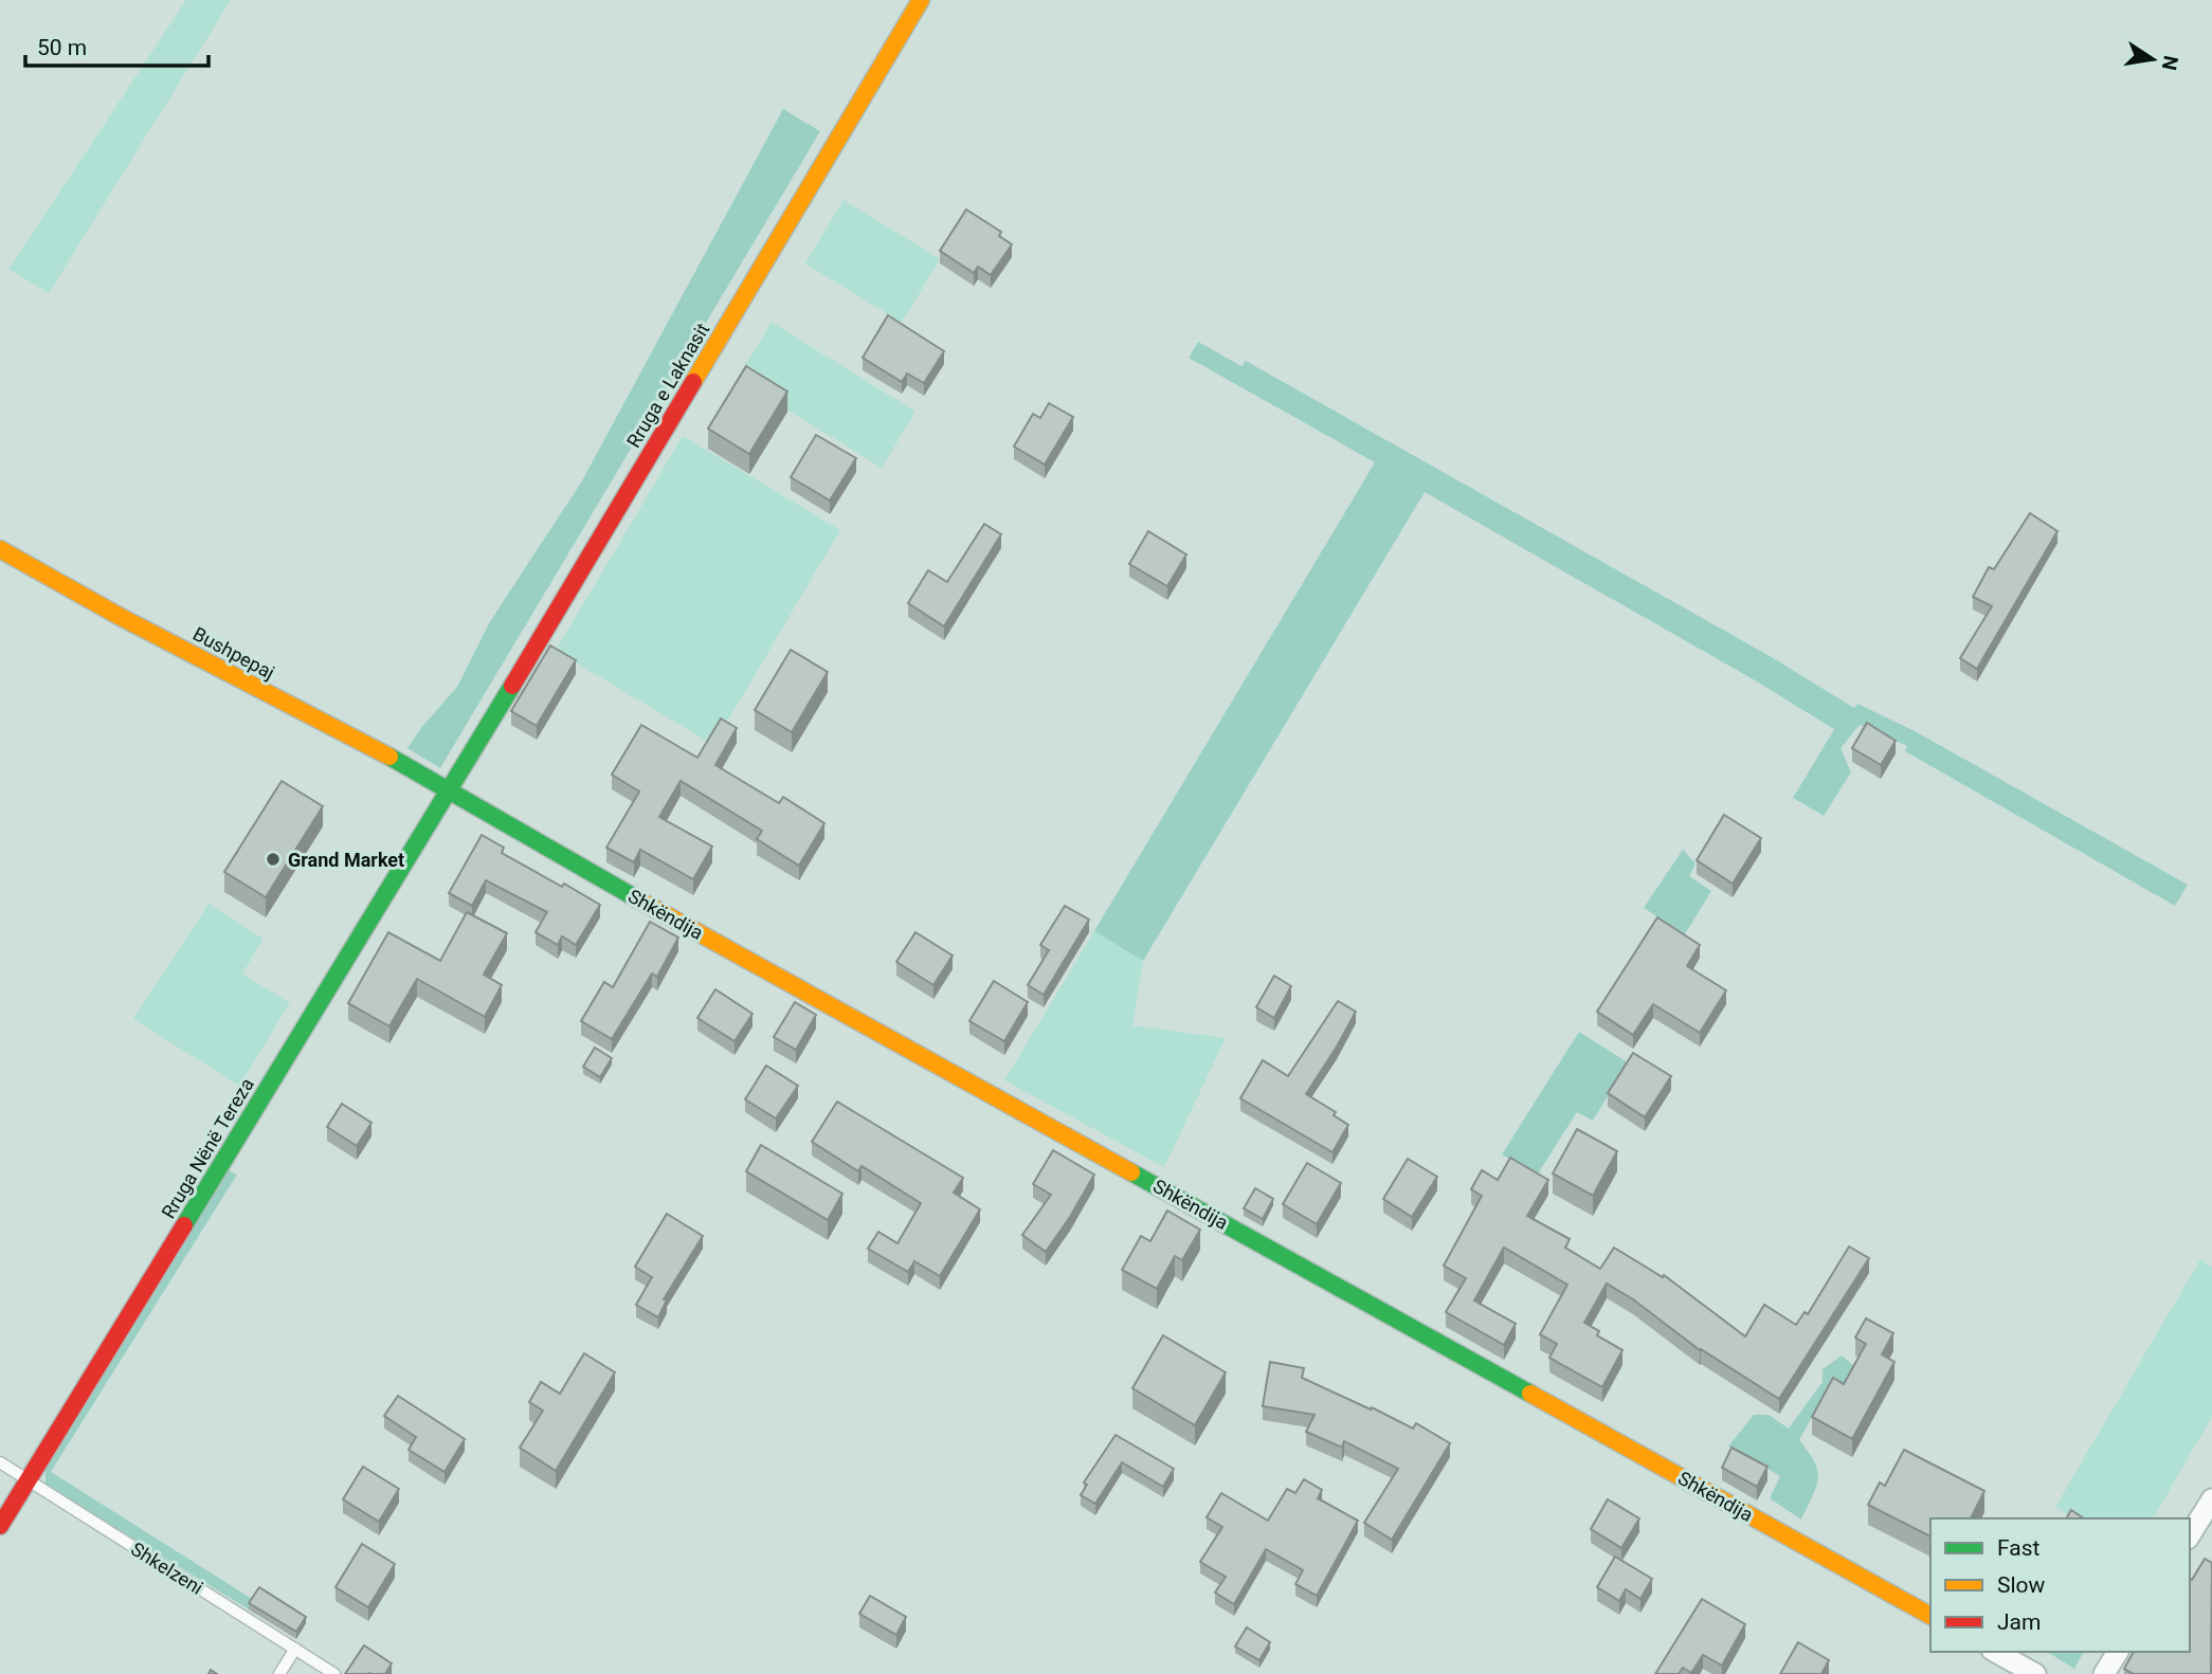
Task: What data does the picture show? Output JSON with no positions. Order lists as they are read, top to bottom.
{
  "streets": {
    "street": [
      "Rruga e Laknasit",
      "Bushpepaj",
      "Shkëndija",
      "Rruga Nënë Tereza"
    ],
    "lane": ["Shkelzeni"]
  },
  "crossings": [
    ["Rruga e Laknasit", "Bushpepaj"],
    ["Rruga e Laknasit", "Shkëndija"],
    ["Rruga e Laknasit", "Rruga Nënë Tereza"],
    ["Bushpepaj", "Shkëndija"],
    ["Bushpepaj", "Rruga Nënë Tereza"],
    ["Shkëndija", "Rruga Nënë Tereza"],
    ["Rruga Nënë Tereza", "Shkelzeni"]
  ],
  "places": ["Grand Market"],
  "legend": ["Fast", "Slow", "Jam"],
  "scale_bar": "50 m",
  "north": "right"
}
